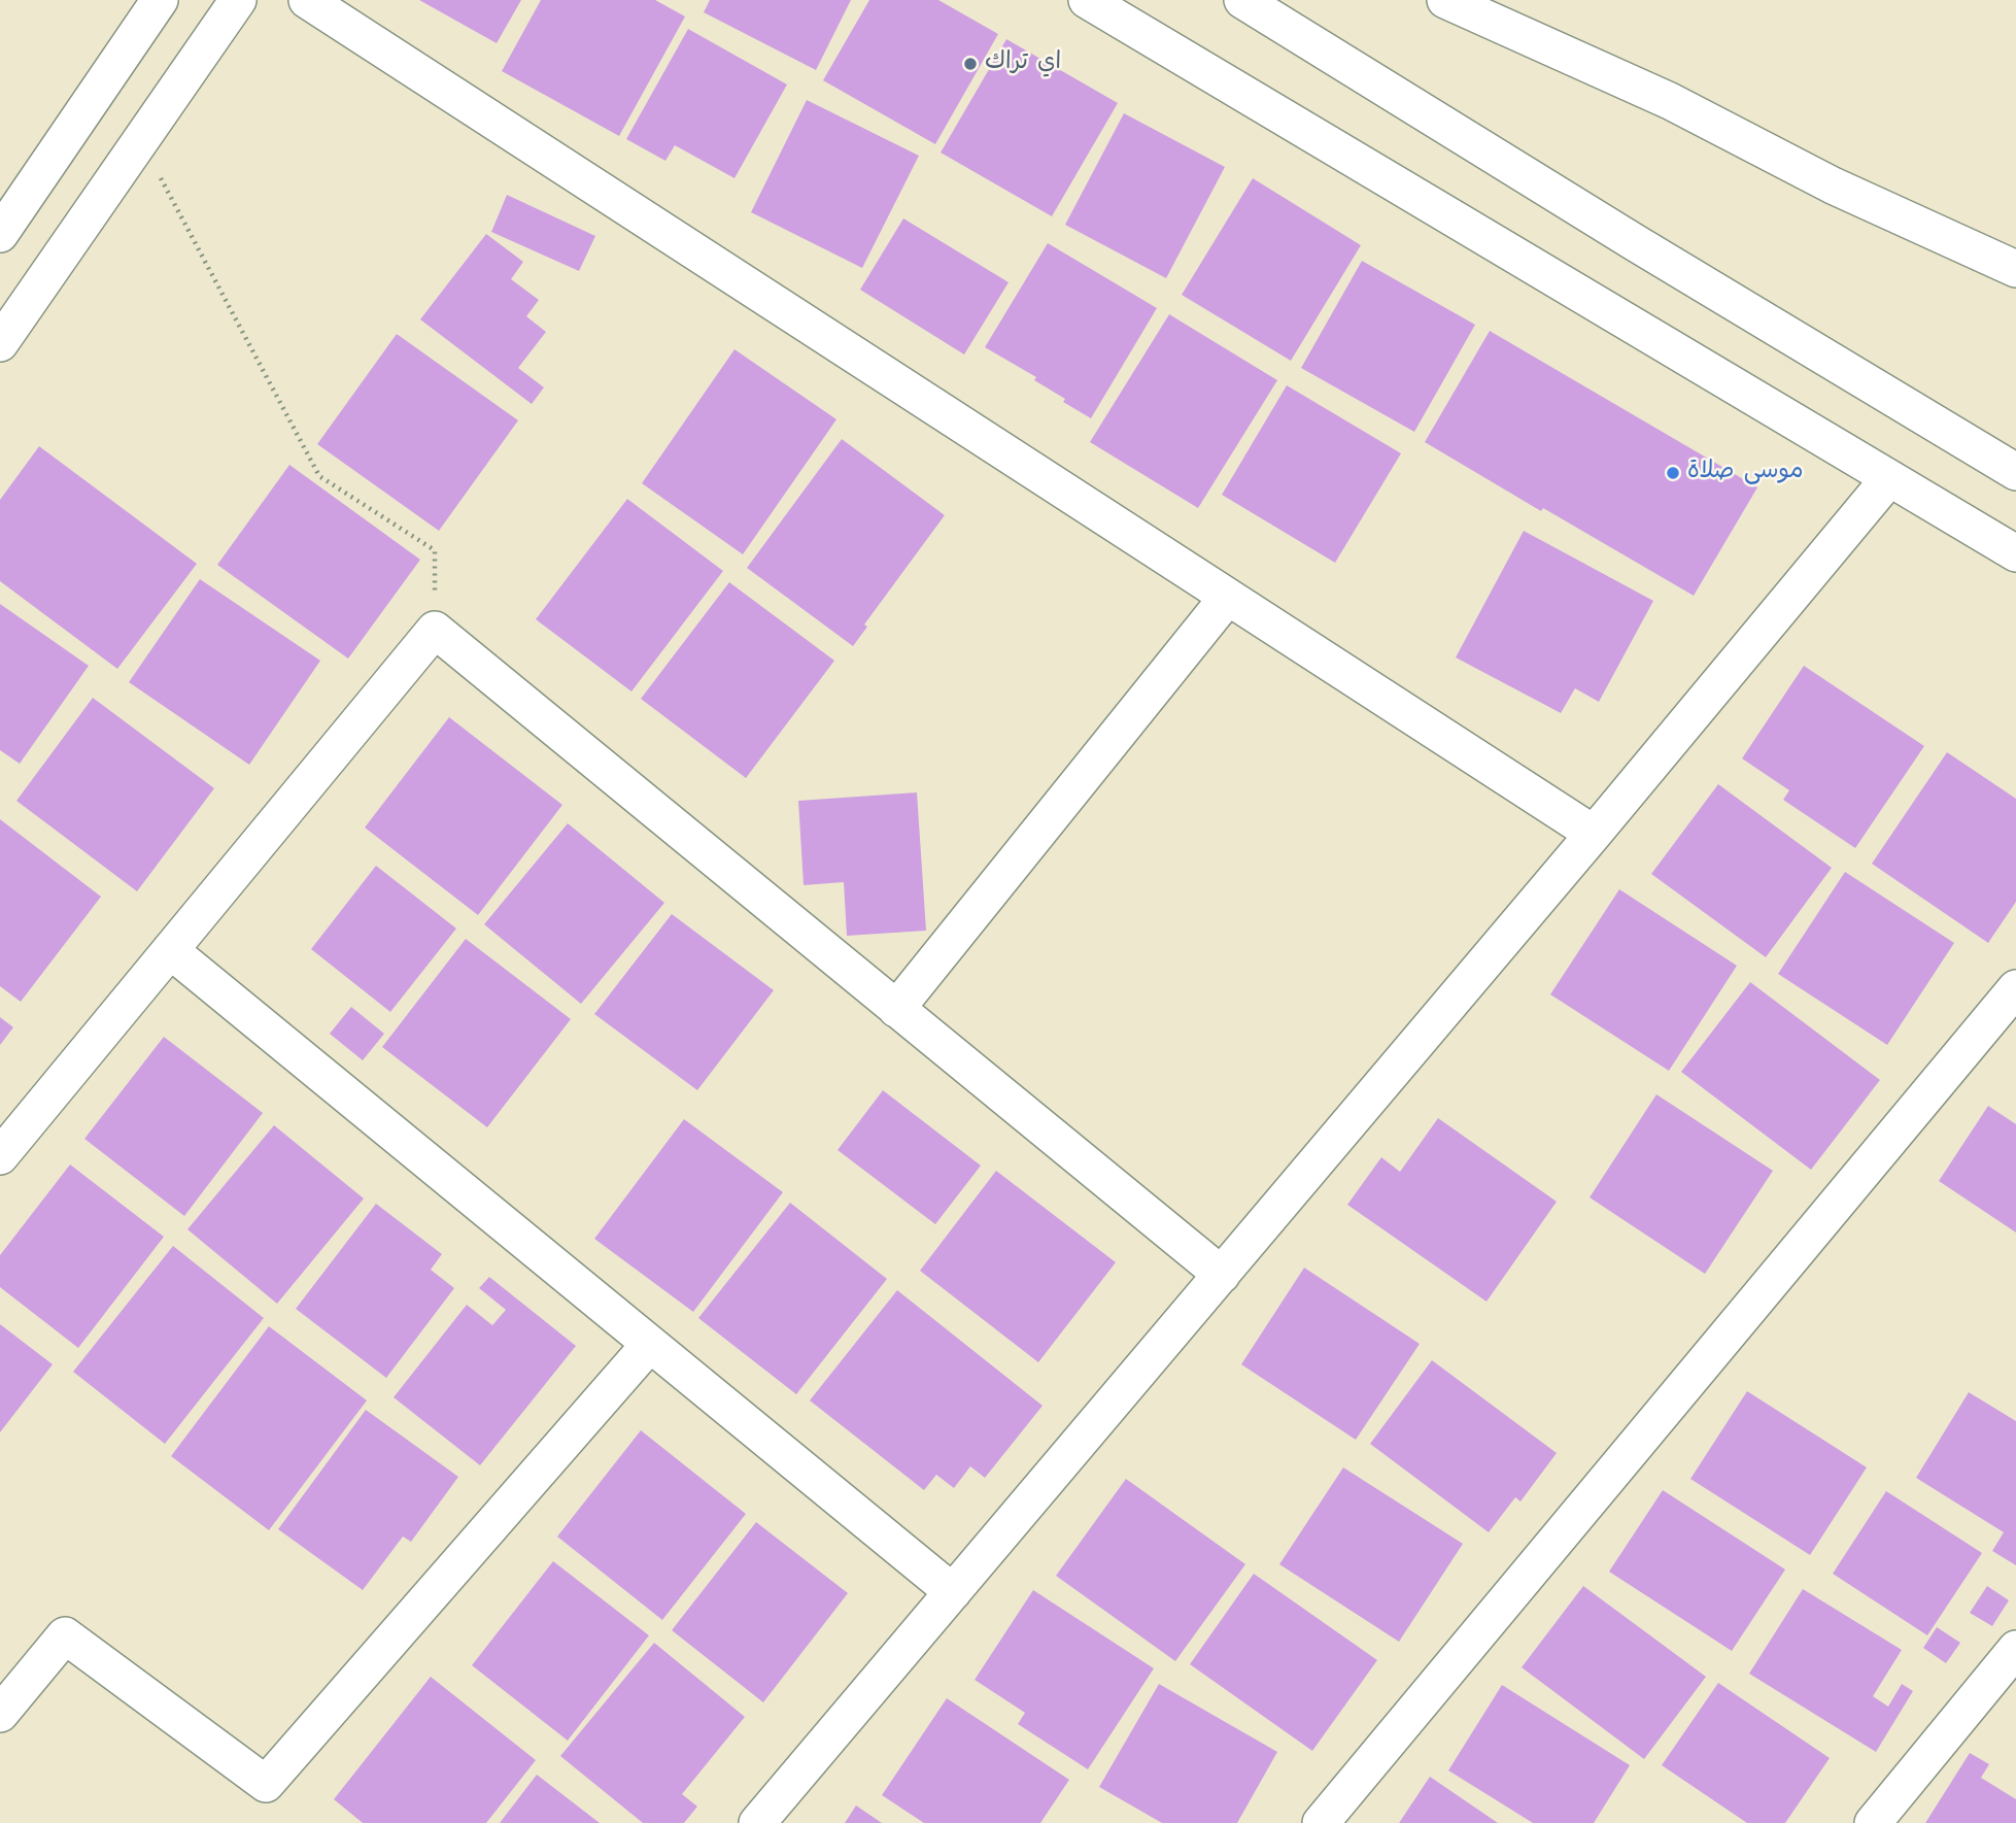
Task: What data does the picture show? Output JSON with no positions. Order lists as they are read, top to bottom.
{
  "places": ["اي تراك", "موسى صلاة"]
}
